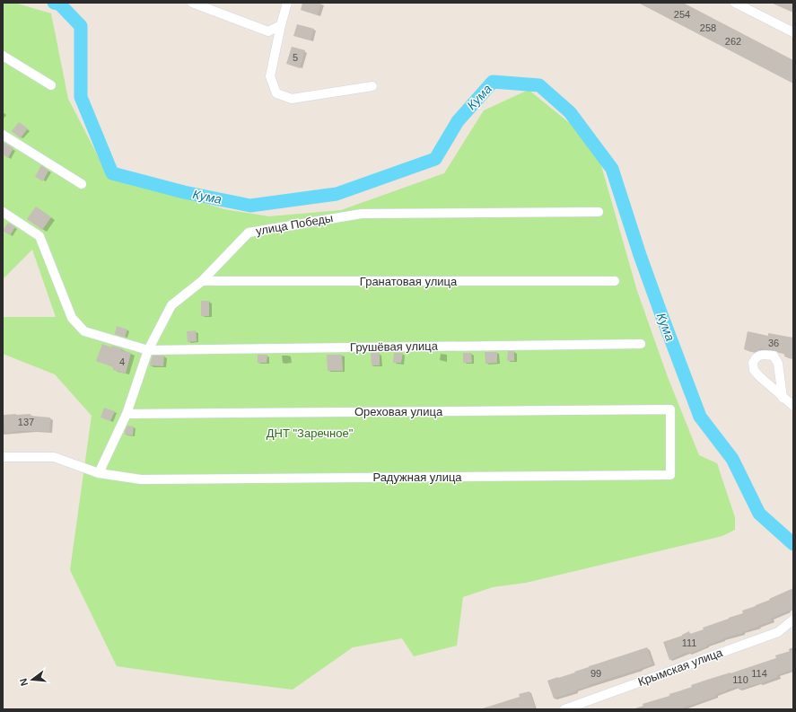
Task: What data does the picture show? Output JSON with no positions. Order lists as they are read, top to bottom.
{
  "streets": {
    "street": [
      "улица Победы",
      "Гранатовая улица",
      "Грушёвая улица",
      "Ореховая улица",
      "Радужная улица",
      "Крымская улица"
    ]
  },
  "crossings": [
    ["улица Победы", "Гранатовая улица"],
    ["улица Победы", "Грушёвая улица"],
    ["улица Победы", "Ореховая улица"],
    ["улица Победы", "Радужная улица"],
    ["Ореховая улица", "Радужная улица"]
  ],
  "water": ["Кума"],
  "parks": ["ДНТ \"Заречное\""],
  "house_numbers": [
    "254",
    "258",
    "262",
    "5",
    "36",
    "4",
    "137",
    "111",
    "99",
    "114",
    "110"
  ],
  "north": "left"
}
